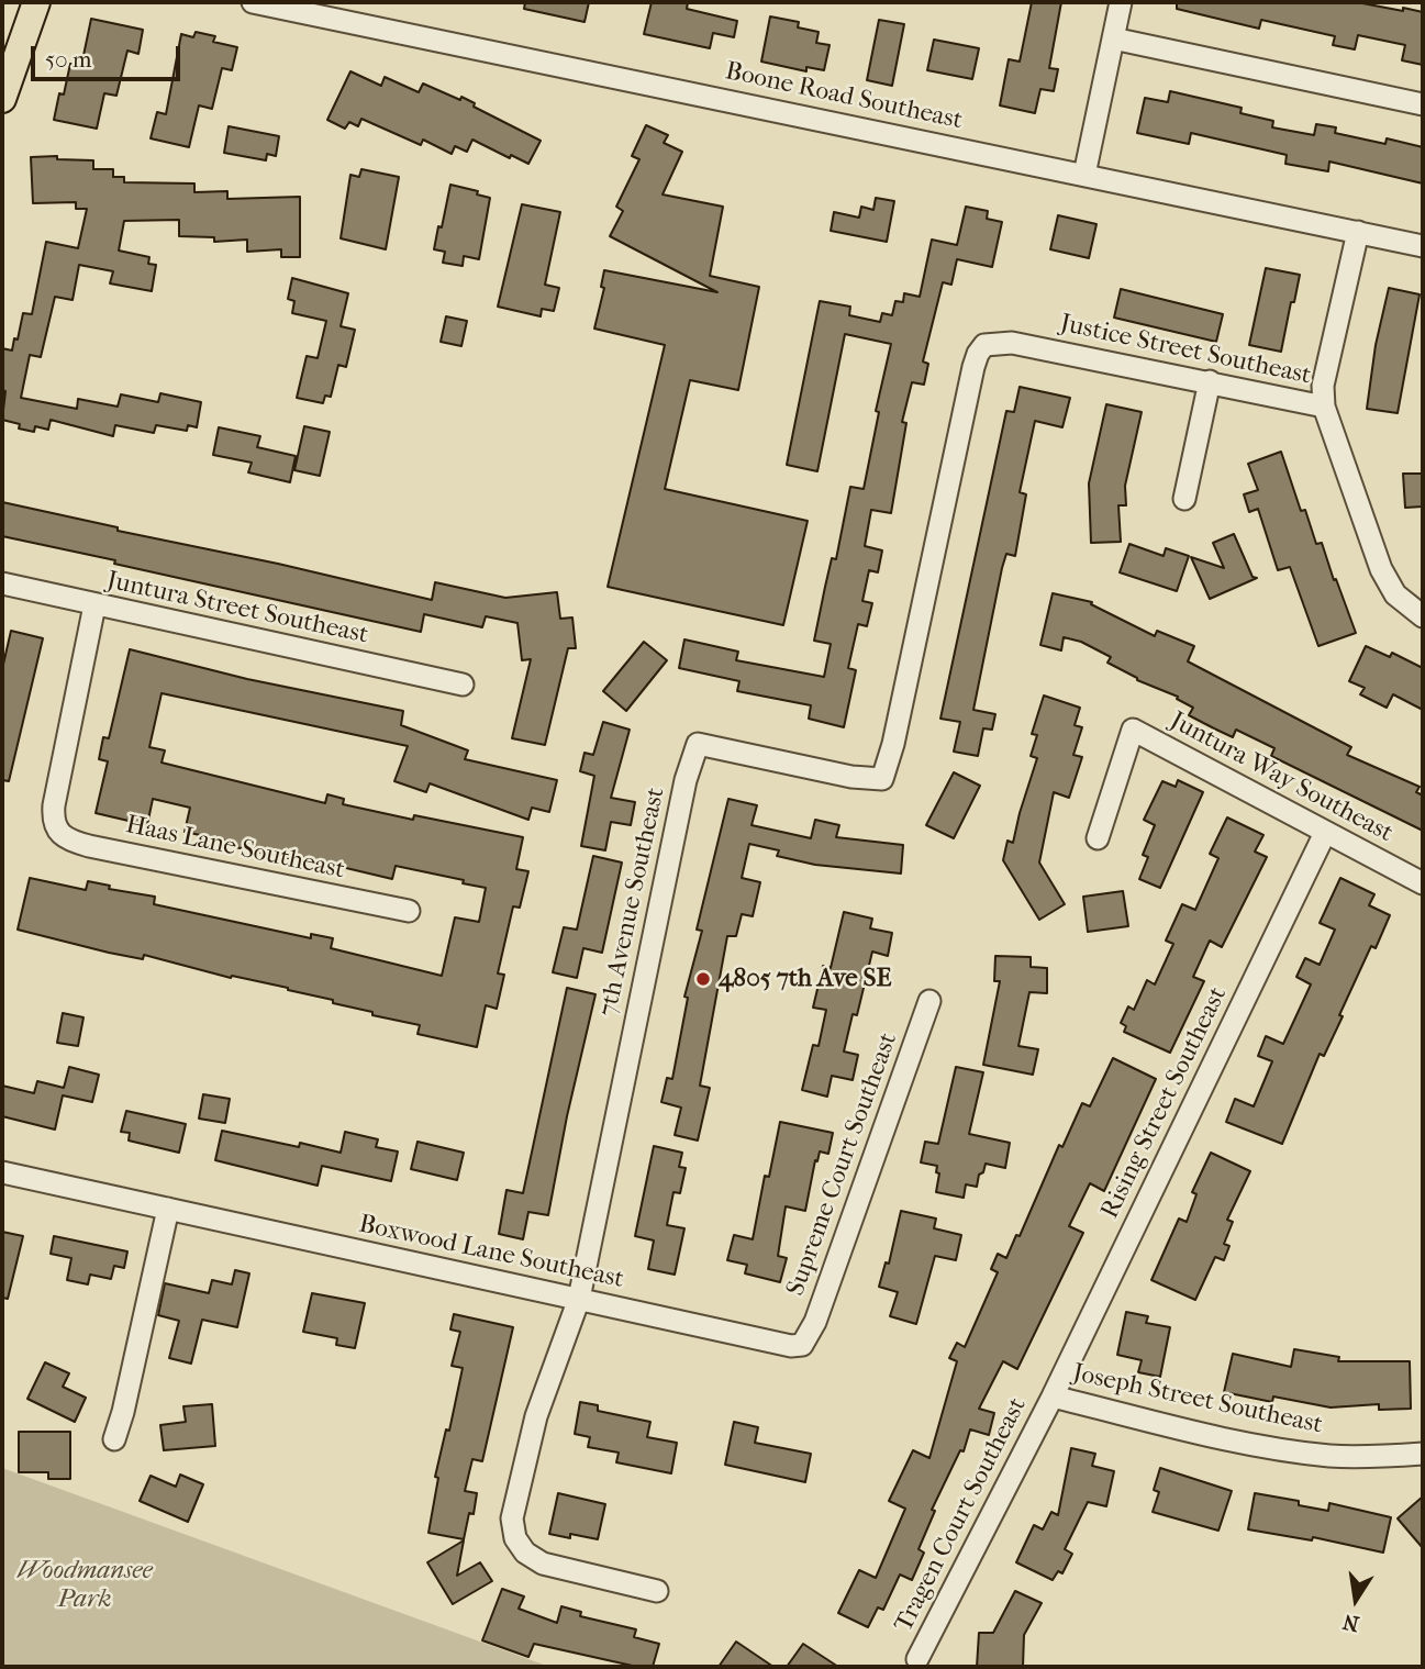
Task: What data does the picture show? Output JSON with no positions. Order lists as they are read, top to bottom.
{
  "streets": {
    "street": [
      "Boone Road Southeast",
      "Justice Street Southeast",
      "Juntura Street Southeast",
      "Juntura Way Southeast",
      "Haas Lane Southeast",
      "7th Avenue Southeast",
      "Rising Street Southeast",
      "Supreme Court Southeast",
      "Boxwood Lane Southeast",
      "Joseph Street Southeast",
      "Tragen Court Southeast"
    ]
  },
  "crossings": [
    ["Justice Street Southeast", "7th Avenue Southeast"],
    ["Juntura Street Southeast", "Haas Lane Southeast"],
    ["Juntura Way Southeast", "Rising Street Southeast"],
    ["7th Avenue Southeast", "Boxwood Lane Southeast"],
    ["Rising Street Southeast", "Joseph Street Southeast"],
    ["Rising Street Southeast", "Tragen Court Southeast"],
    ["Supreme Court Southeast", "Boxwood Lane Southeast"],
    ["Joseph Street Southeast", "Tragen Court Southeast"]
  ],
  "parks": ["Woodmansee Park"],
  "places": ["4805 7th Ave SE"],
  "scale_bar": "50 m",
  "north": "bottom"
}
